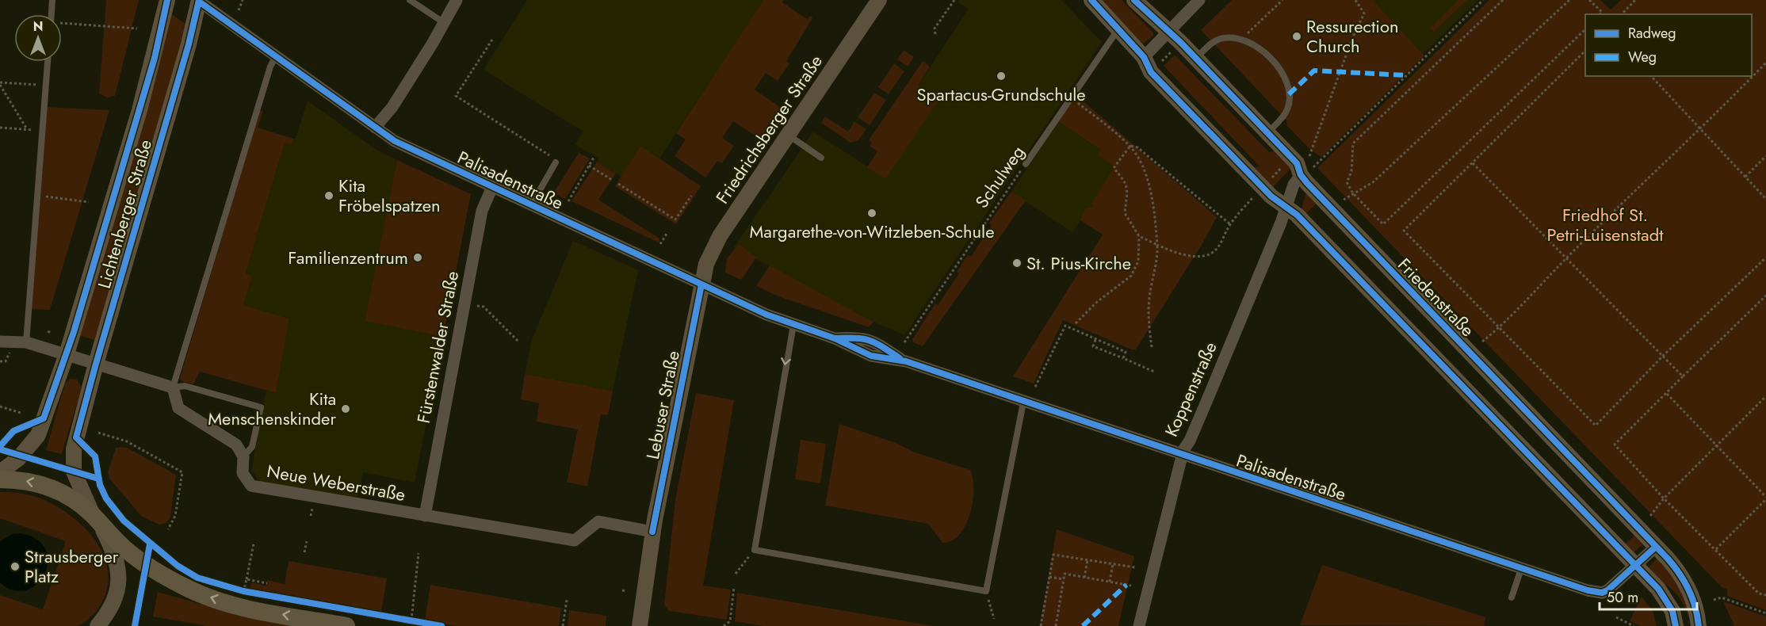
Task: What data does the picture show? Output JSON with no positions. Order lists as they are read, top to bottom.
{
  "streets": {
    "street": [
      "Friedrichsberger Straße",
      "Palisadenstraße",
      "Lichtenberger Straße",
      "Friedenstraße",
      "Fürstenwalder Straße",
      "Koppenstraße",
      "Lebuser Straße",
      "Neue Weberstraße"
    ],
    "lane": ["Schulweg"]
  },
  "crossings": [
    ["Friedrichsberger Straße", "Palisadenstraße"],
    ["Friedrichsberger Straße", "Lebuser Straße"],
    ["Palisadenstraße", "Lichtenberger Straße"],
    ["Palisadenstraße", "Friedenstraße"],
    ["Palisadenstraße", "Fürstenwalder Straße"],
    ["Palisadenstraße", "Koppenstraße"],
    ["Palisadenstraße", "Lebuser Straße"],
    ["Friedenstraße", "Koppenstraße"],
    ["Fürstenwalder Straße", "Neue Weberstraße"],
    ["Lebuser Straße", "Neue Weberstraße"]
  ],
  "parks": ["Friedhof St. Petri-Luisenstadt"],
  "places": [
    "Ressurection Church",
    "Spartacus-Grundschule",
    "Kita Fröbelspatzen",
    "Margarethe-von-Witzleben-Schule",
    "Familienzentrum",
    "St. Pius-Kirche",
    "Kita Menschenskinder",
    "Strausberger Platz"
  ],
  "legend": ["Radweg", "Weg"],
  "scale_bar": "50 m",
  "north": "top"
}
